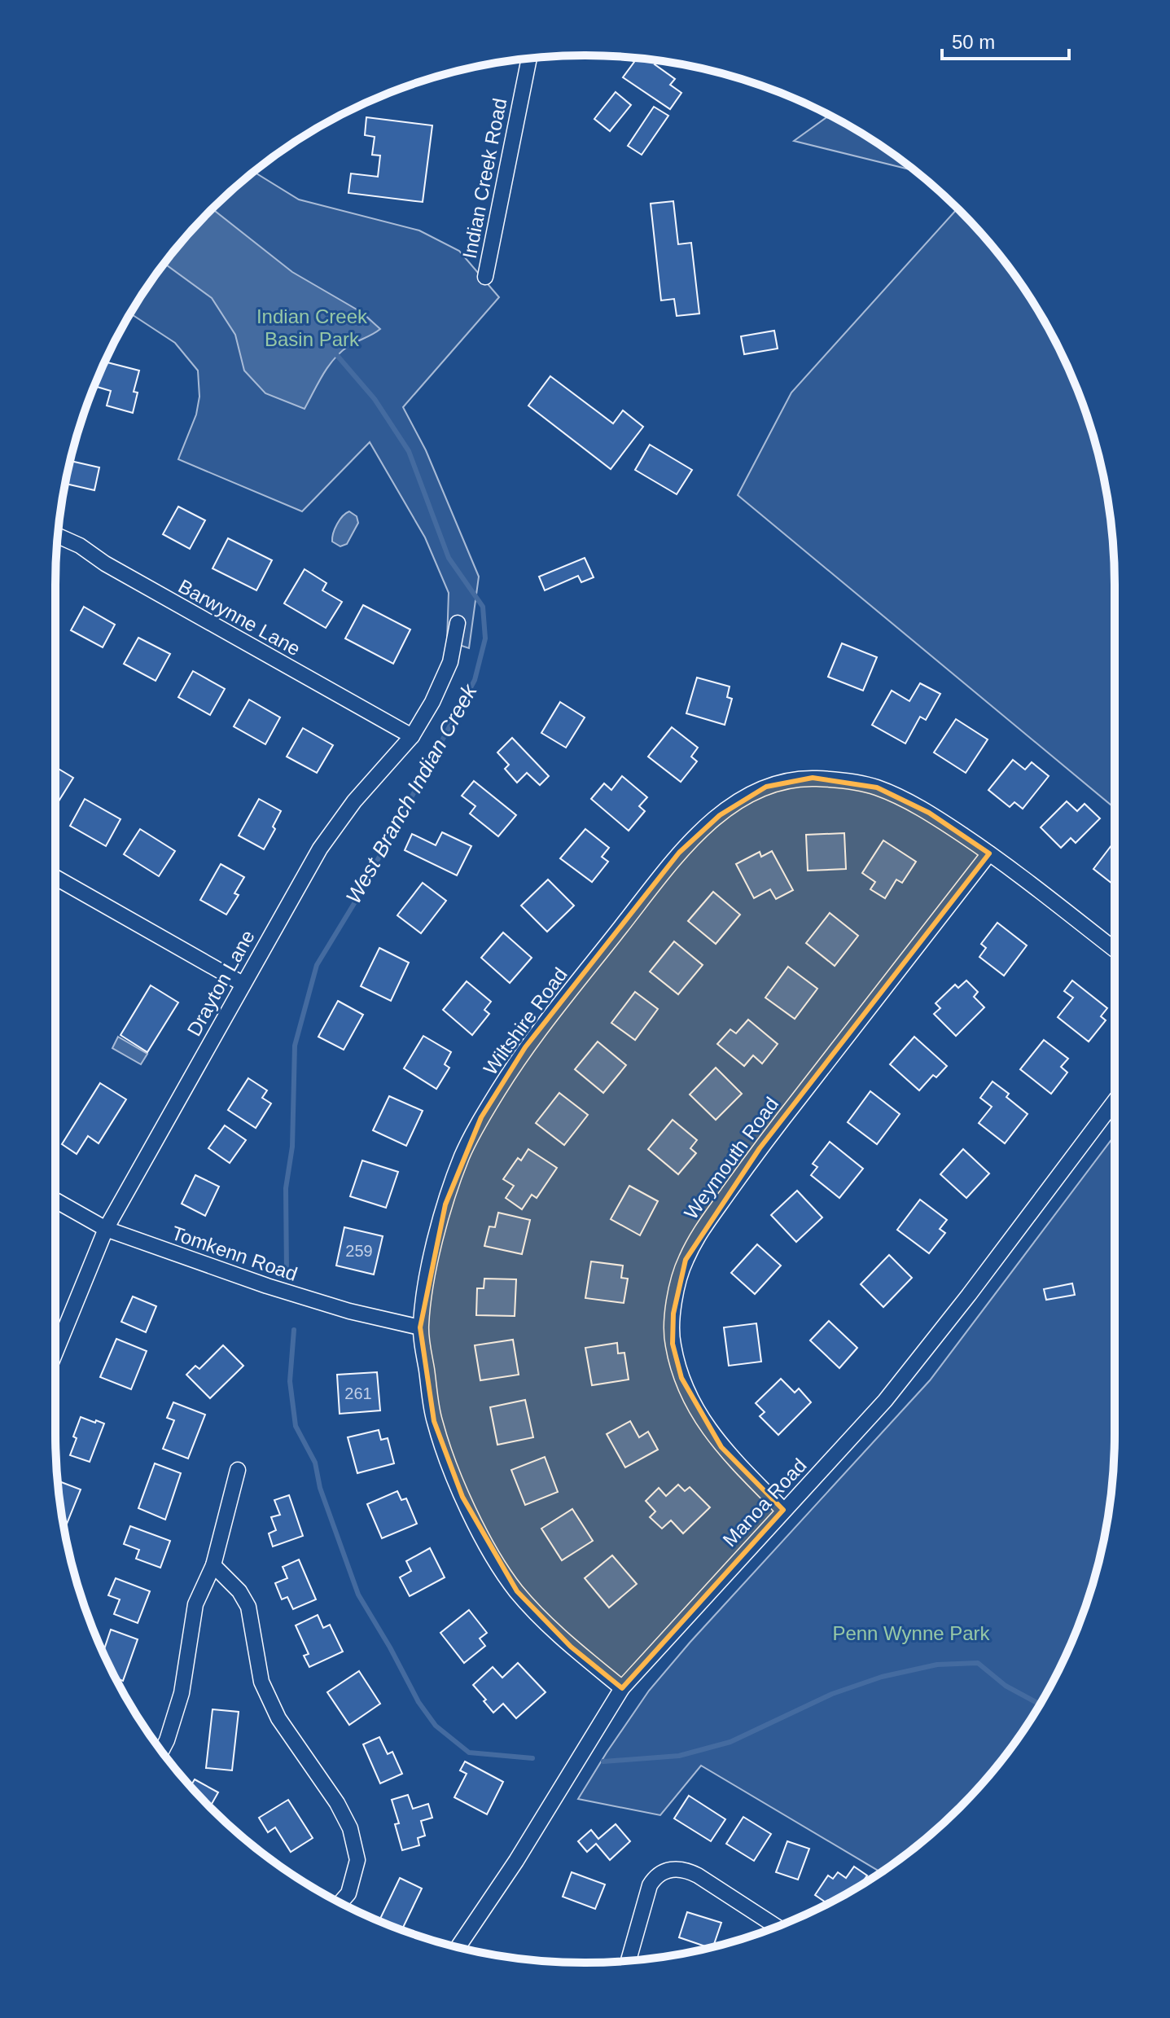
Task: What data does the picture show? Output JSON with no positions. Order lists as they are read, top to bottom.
{
  "streets": {
    "street": [
      "Indian Creek Road",
      "Barwynne Lane",
      "Drayton Lane",
      "Wiltshire Road",
      "Weymouth Road",
      "Tomkenn Road",
      "Manoa Road"
    ]
  },
  "crossings": [
    ["Barwynne Lane", "Drayton Lane"],
    ["Drayton Lane", "Tomkenn Road"],
    ["Wiltshire Road", "Weymouth Road"],
    ["Wiltshire Road", "Tomkenn Road"],
    ["Wiltshire Road", "Manoa Road"],
    ["Weymouth Road", "Manoa Road"]
  ],
  "water": ["West Branch Indian Creek"],
  "parks": ["Indian Creek Basin Park", "Penn Wynne Park"],
  "house_numbers": ["259", "261"],
  "scale_bar": "50 m"
}
